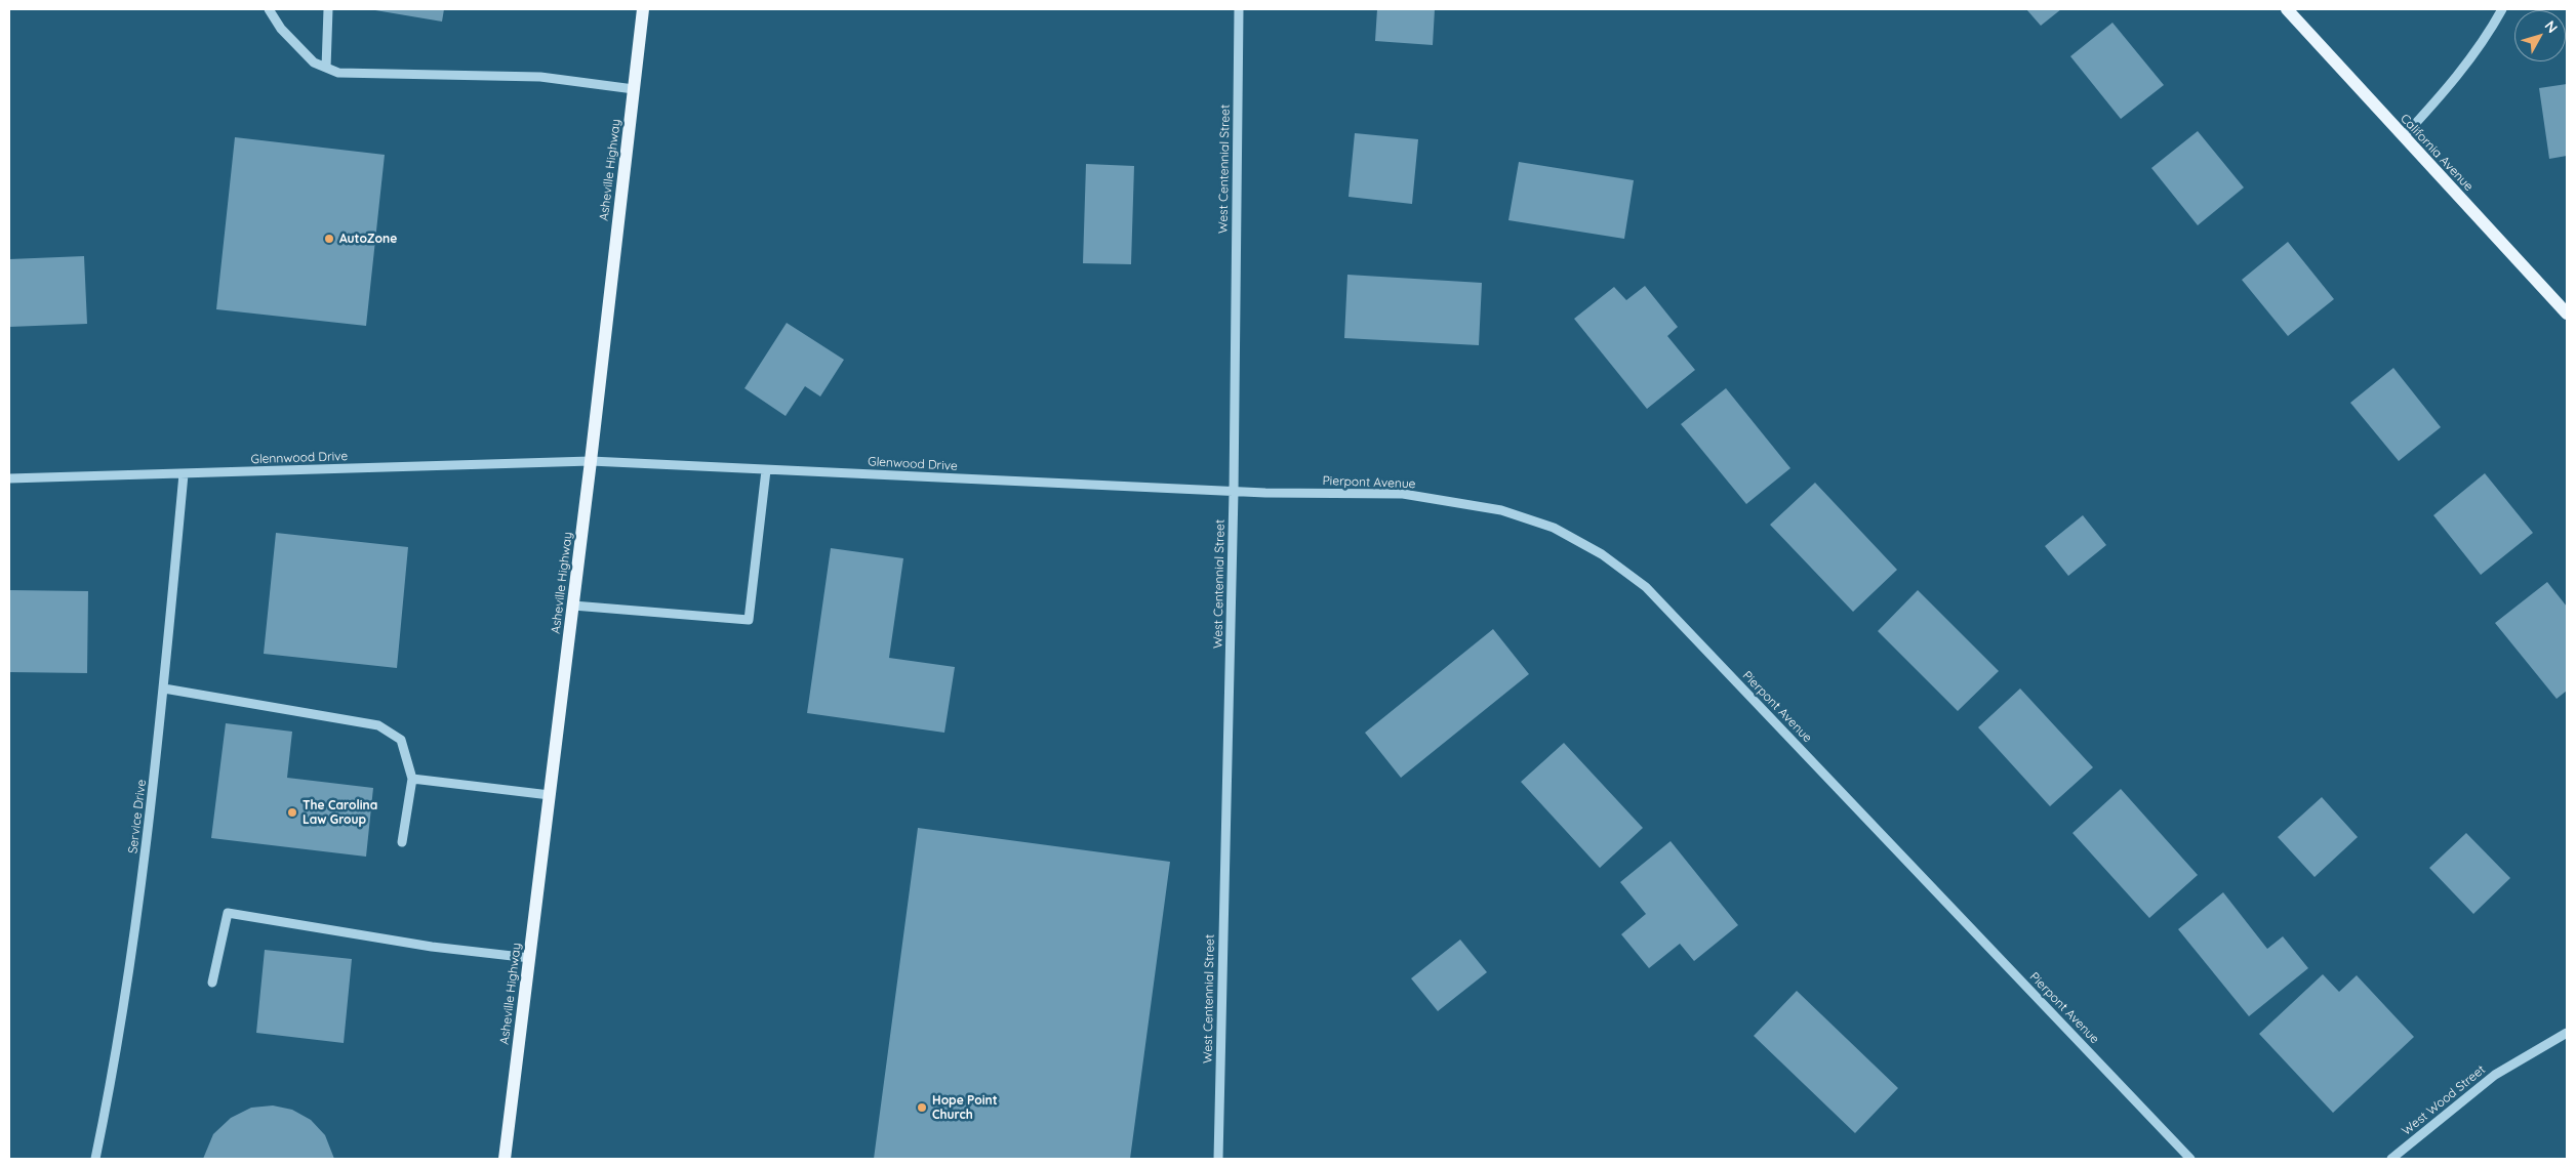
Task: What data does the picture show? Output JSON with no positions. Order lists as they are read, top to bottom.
{
  "streets": {
    "main road": ["California Avenue", "Asheville Highway"],
    "street": [
      "West Centennial Street",
      "Glennwood Drive",
      "Glenwood Drive",
      "Pierpont Avenue",
      "Service Drive",
      "West Wood Street"
    ]
  },
  "crossings": [
    ["West Centennial Street", "Glenwood Drive"],
    ["West Centennial Street", "Pierpont Avenue"],
    ["Asheville Highway", "Glennwood Drive"],
    ["Asheville Highway", "Glenwood Drive"],
    ["Glennwood Drive", "Glenwood Drive"],
    ["Glennwood Drive", "Service Drive"],
    ["Glenwood Drive", "Pierpont Avenue"]
  ],
  "places": ["AutoZone", "The Carolina Law Group", "Hope Point Church"],
  "north": "top right"
}
